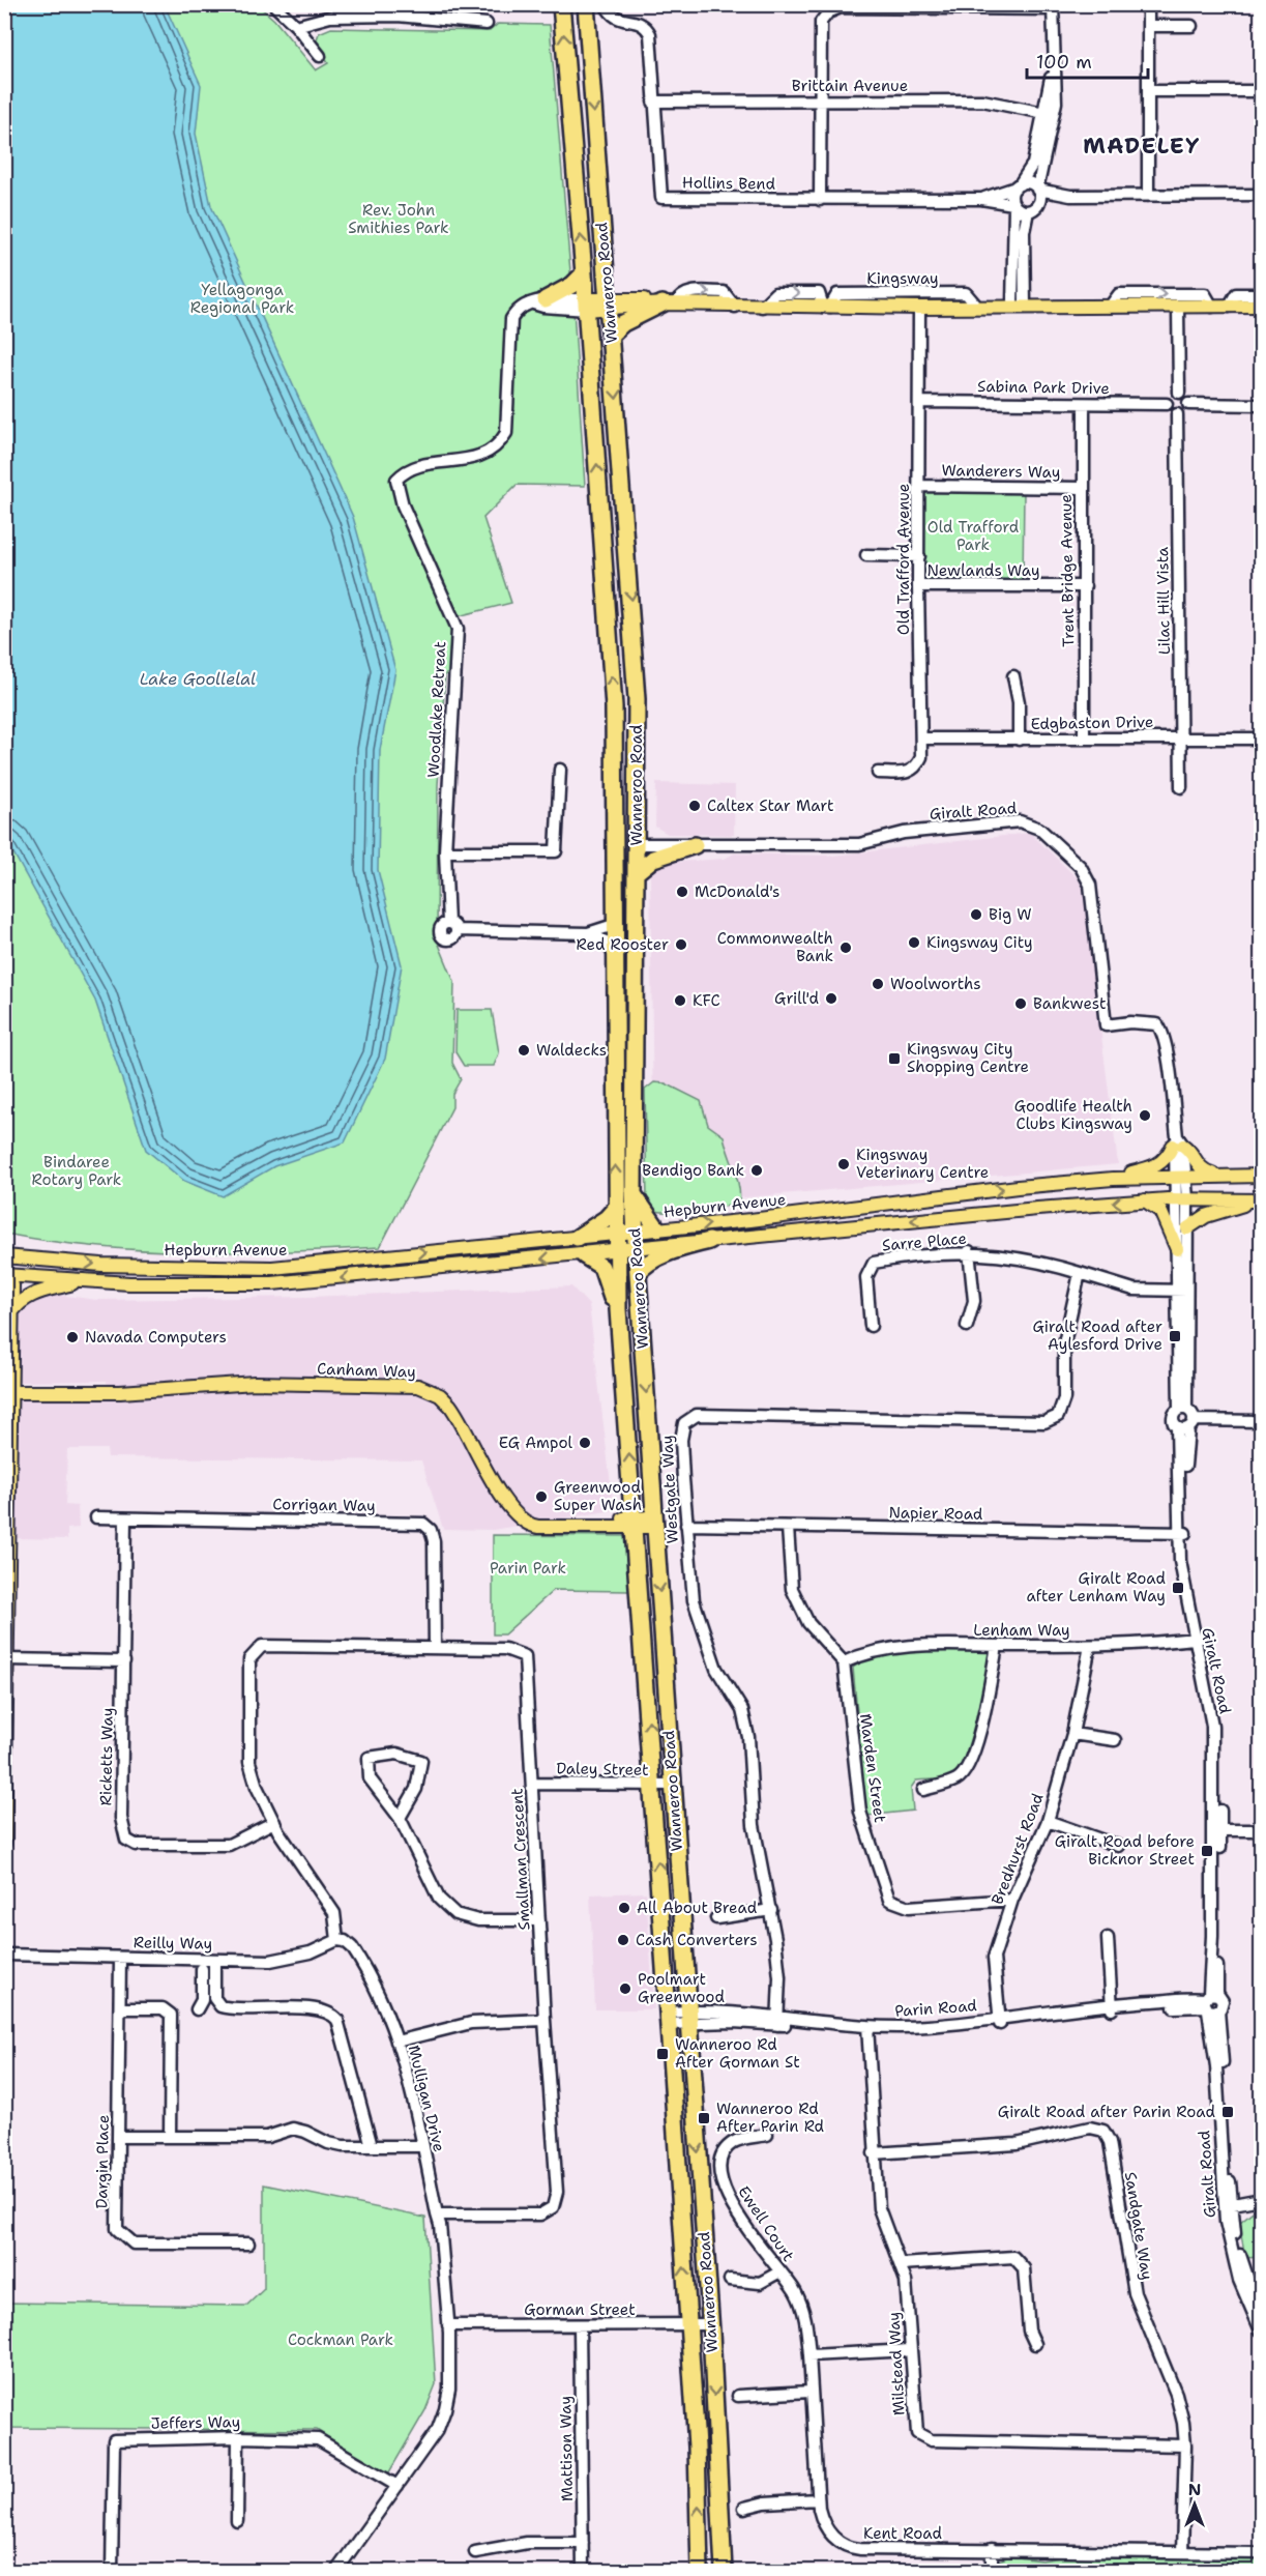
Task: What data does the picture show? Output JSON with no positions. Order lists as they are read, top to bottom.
{
  "streets": {
    "highway": ["Wanneroo Road"],
    "main road": ["Kingsway", "Hepburn Avenue", "Canham Way"],
    "street": [
      "Brittain Avenue",
      "Hollins Bend",
      "Sabina Park Drive",
      "Wanderers Way",
      "Old Trafford Avenue",
      "Newlands Way",
      "Trent Bridge Avenue",
      "Lilac Hill Vista",
      "Woodlake Retreat",
      "Edgbaston Drive",
      "Giralt Road",
      "Sarre Place",
      "Westgate Way",
      "Corrigan Way",
      "Napier Road",
      "Lenham Way",
      "Ricketts Way",
      "Marden Street",
      "Daley Street",
      "Bredhurst Road",
      "Smallman Crescent",
      "Reilly Way",
      "Parin Road",
      "Mulligan Drive",
      "Dargin Place",
      "Ewell Court",
      "Sandgate Way",
      "Gorman Street",
      "Milstead Way",
      "Jeffers Way",
      "Mattison Way",
      "Kent Road"
    ]
  },
  "crossings": [
    ["Brittain Avenue", "Hollins Bend"],
    ["Kingsway", "Wanneroo Road"],
    ["Kingsway", "Old Trafford Avenue"],
    ["Wanneroo Road", "Woodlake Retreat"],
    ["Wanneroo Road", "Giralt Road"],
    ["Wanneroo Road", "Hepburn Avenue"],
    ["Wanneroo Road", "Canham Way"],
    ["Wanneroo Road", "Daley Street"],
    ["Wanneroo Road", "Parin Road"],
    ["Wanneroo Road", "Gorman Street"],
    ["Sabina Park Drive", "Old Trafford Avenue"],
    ["Sabina Park Drive", "Trent Bridge Avenue"],
    ["Sabina Park Drive", "Lilac Hill Vista"],
    ["Wanderers Way", "Old Trafford Avenue"],
    ["Wanderers Way", "Trent Bridge Avenue"],
    ["Old Trafford Avenue", "Newlands Way"],
    ["Old Trafford Avenue", "Edgbaston Drive"],
    ["Newlands Way", "Trent Bridge Avenue"],
    ["Trent Bridge Avenue", "Edgbaston Drive"],
    ["Lilac Hill Vista", "Edgbaston Drive"],
    ["Giralt Road", "Hepburn Avenue"],
    ["Giralt Road", "Napier Road"],
    ["Giralt Road", "Lenham Way"],
    ["Giralt Road", "Parin Road"],
    ["Sarre Place", "Westgate Way"],
    ["Westgate Way", "Napier Road"],
    ["Westgate Way", "Parin Road"],
    ["Corrigan Way", "Ricketts Way"],
    ["Corrigan Way", "Smallman Crescent"],
    ["Lenham Way", "Marden Street"],
    ["Lenham Way", "Bredhurst Road"],
    ["Ricketts Way", "Smallman Crescent"],
    ["Marden Street", "Bredhurst Road"],
    ["Daley Street", "Smallman Crescent"],
    ["Bredhurst Road", "Parin Road"],
    ["Smallman Crescent", "Mulligan Drive"],
    ["Reilly Way", "Mulligan Drive"],
    ["Reilly Way", "Dargin Place"],
    ["Parin Road", "Milstead Way"],
    ["Mulligan Drive", "Gorman Street"],
    ["Mulligan Drive", "Jeffers Way"],
    ["Ewell Court", "Kent Road"],
    ["Sandgate Way", "Milstead Way"],
    ["Sandgate Way", "Kent Road"],
    ["Gorman Street", "Mattison Way"]
  ],
  "districts": ["MADELEY"],
  "water": ["Lake Goollelal"],
  "parks": [
    "Rev. John Smithies Park",
    "Yellagonga Regional Park",
    "Old Trafford Park",
    "Bindaree Rotary Park",
    "Parin Park",
    "Cockman Park"
  ],
  "places": {
    "other": [
      "Caltex Star Mart",
      "McDonald's",
      "Big W",
      "Kingsway City",
      "Red Rooster",
      "Commonwealth Bank",
      "Woolworths",
      "Grill'd",
      "KFC",
      "Bankwest",
      "Waldecks",
      "Goodlife Health Clubs Kingsway",
      "Kingsway Veterinary Centre",
      "Bendigo Bank",
      "Navada Computers",
      "EG Ampol",
      "Greenwood Super Wash",
      "All About Bread",
      "Cash Converters",
      "Poolmart Greenwood"
    ],
    "transit": [
      "Kingsway City Shopping Centre",
      "Giralt Road after Aylesford Drive",
      "Giralt Road after Lenham Way",
      "Giralt Road before Bicknor Street",
      "Wanneroo Rd After Gorman St",
      "Giralt Road after Parin Road",
      "Wanneroo Rd After Parin Rd"
    ]
  },
  "scale_bar": "100 m",
  "north": "top"
}
